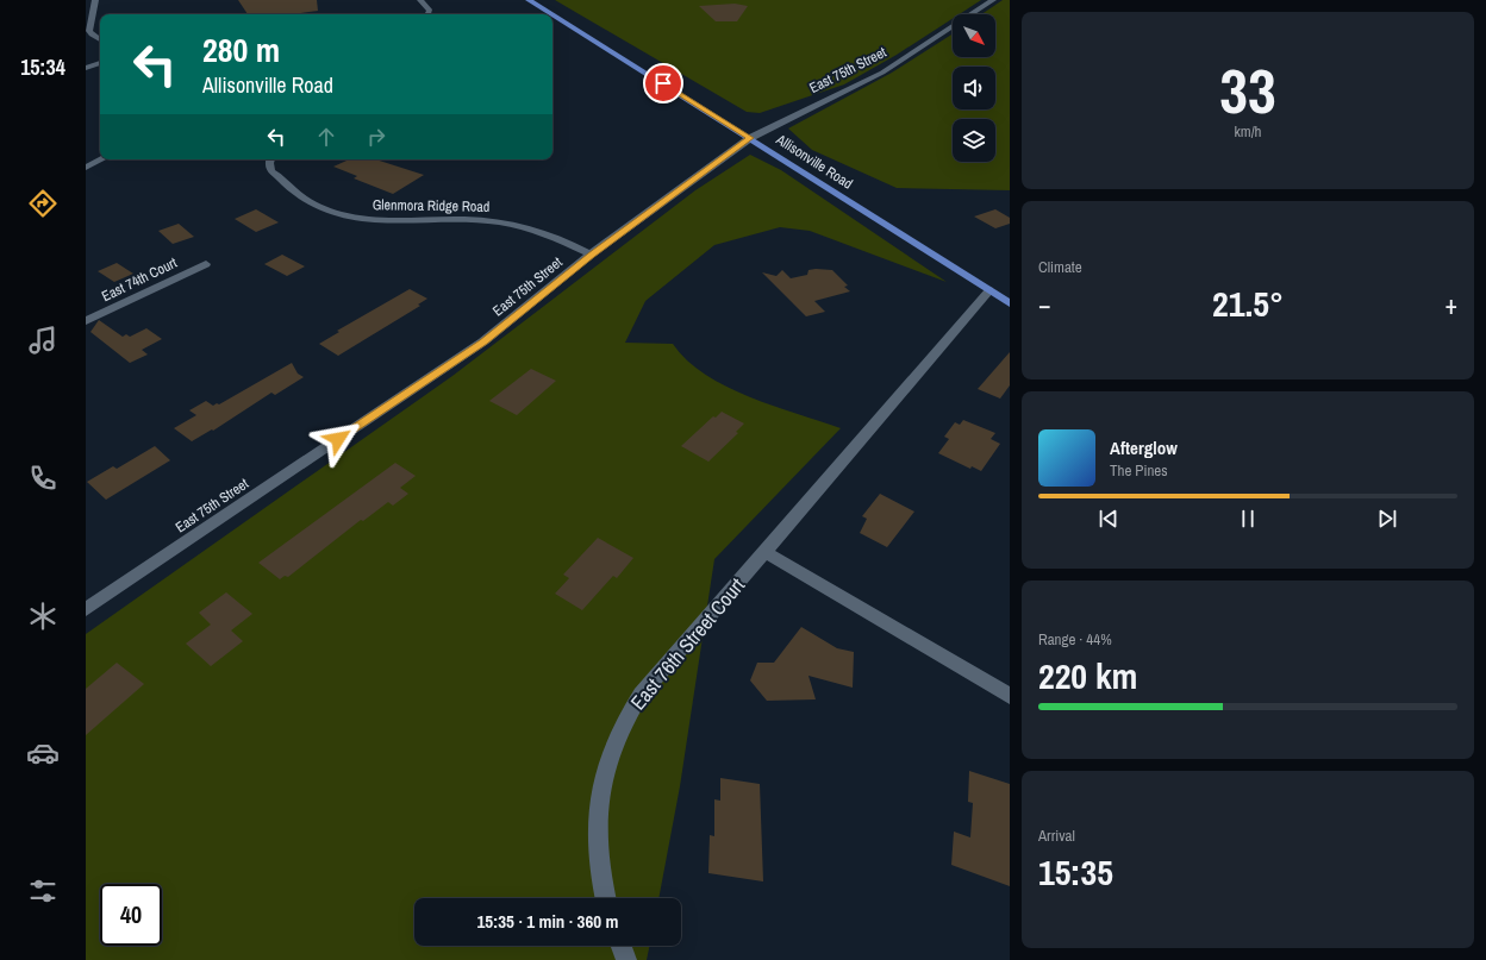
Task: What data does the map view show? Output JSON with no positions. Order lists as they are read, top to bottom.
{
  "streets": {
    "main road": ["Allisonville Road"],
    "street": [
      "East 75th Street",
      "Glenmora Ridge Road",
      "East 74th Court",
      "East 76th Street Court"
    ]
  },
  "crossings": [
    ["East 75th Street", "Allisonville Road"],
    ["East 75th Street", "Glenmora Ridge Road"],
    ["Allisonville Road", "East 76th Street Court"]
  ],
  "north": "bottom right",
  "page": {
    "tabs": "15:34",
    "tile": [
      ["33", "km/h"],
      "Climate",
      ["Range · 44%", "220 km"],
      ["Arrival", "15:35"]
    ],
    "turn": ["280 m", "Allisonville Road"],
    "heat": ["−", "21.5°", "+"],
    "song": ["Afterglow", "The Pines"],
    "limit": "40",
    "trip": "15:35 · 1 min · 360 m"
  }
}
